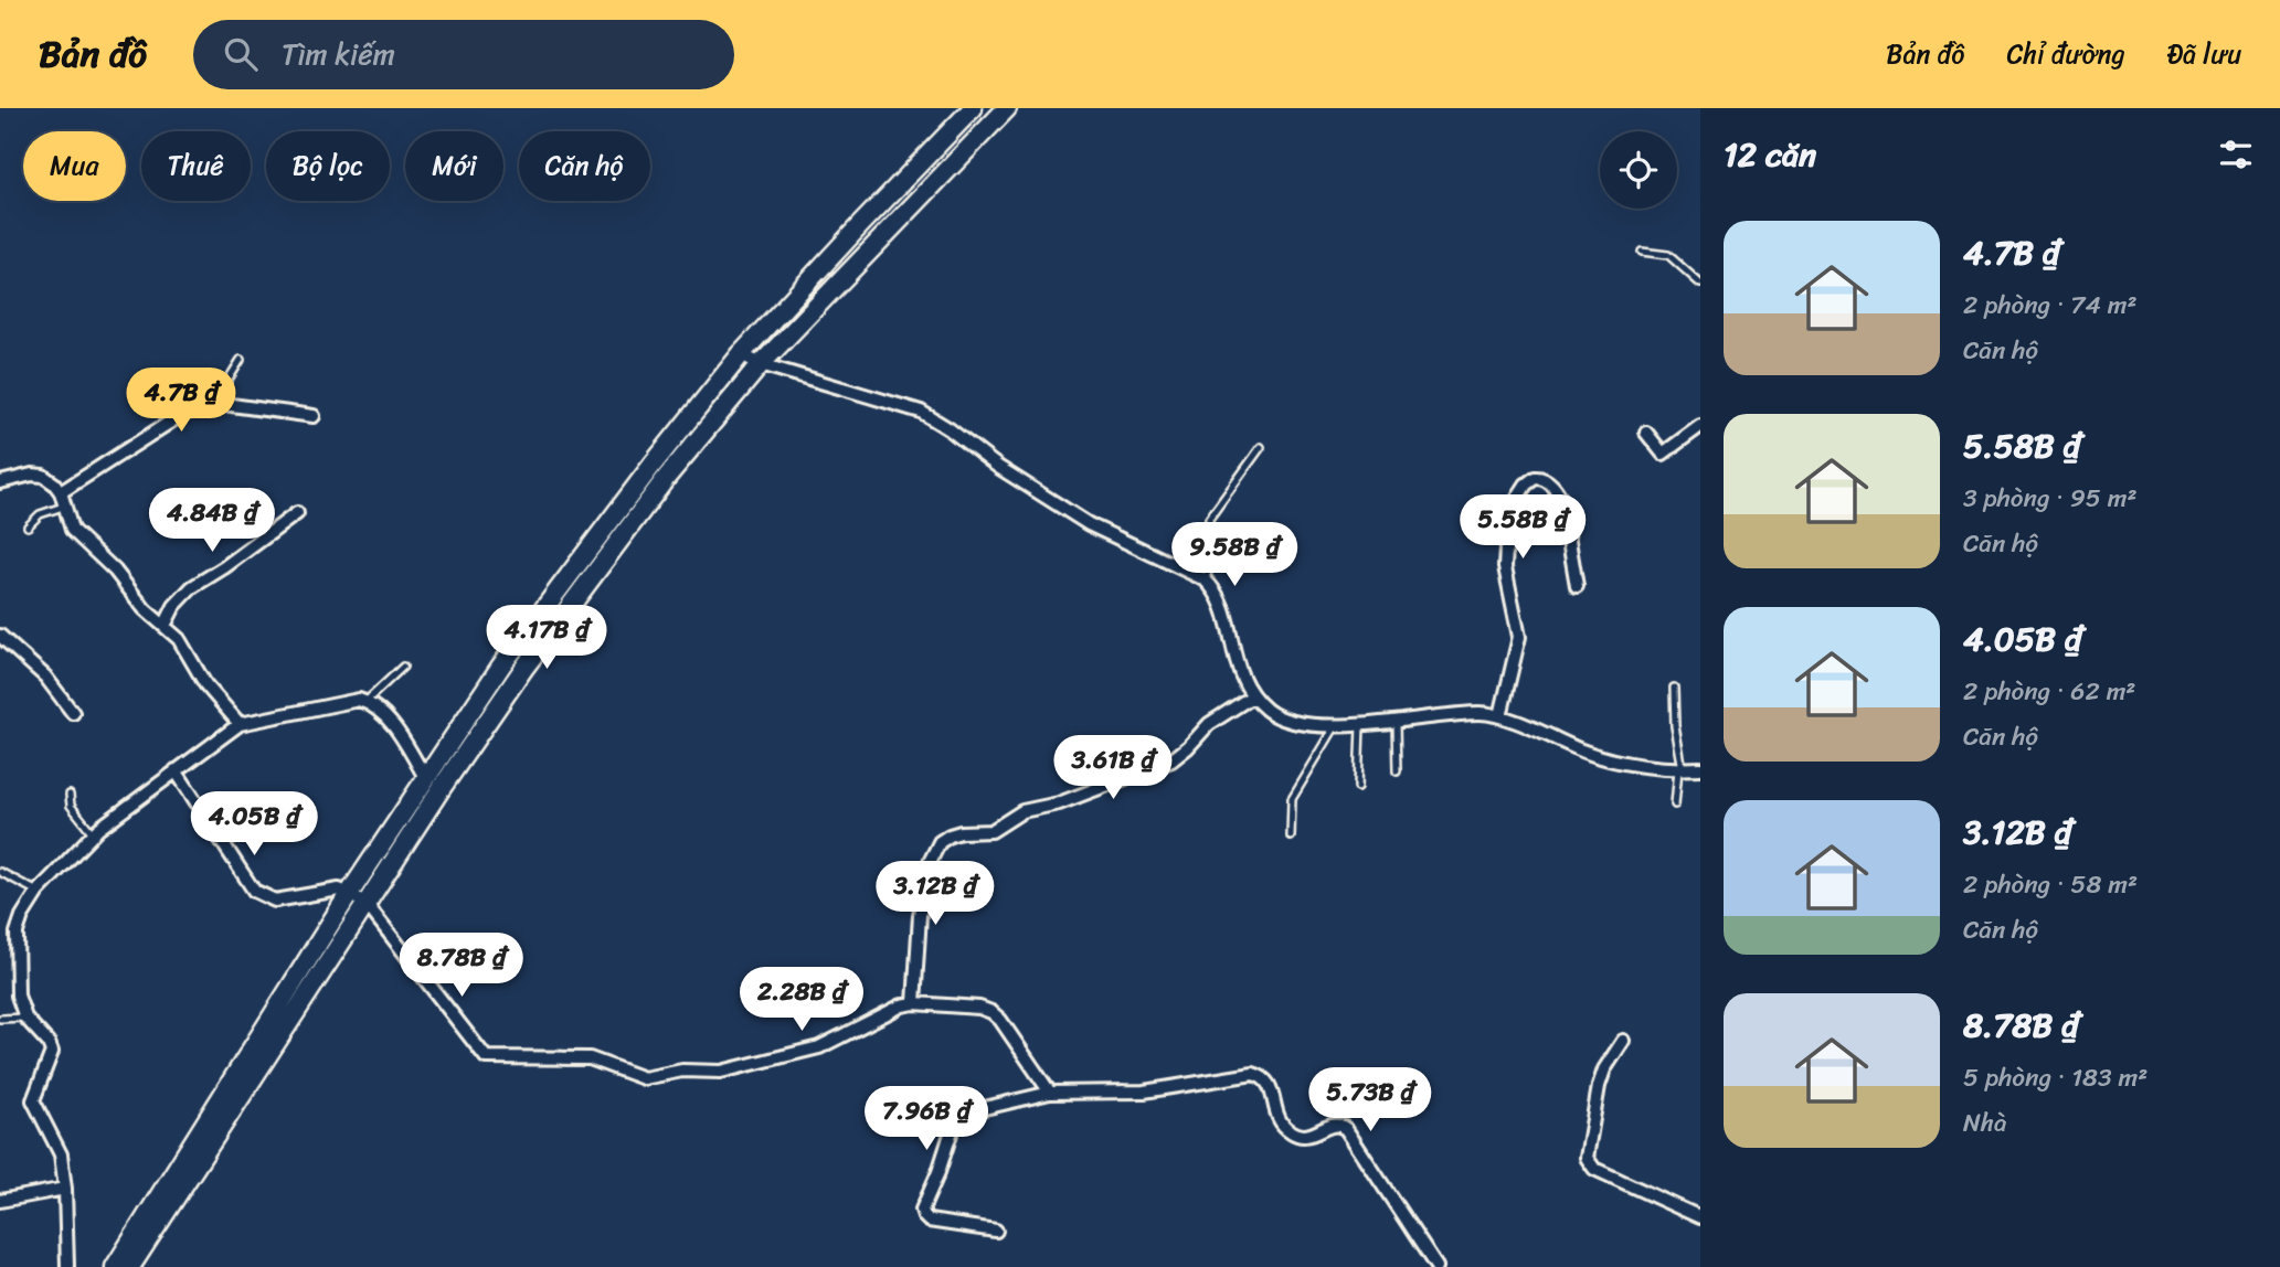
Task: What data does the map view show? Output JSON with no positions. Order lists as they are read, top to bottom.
{
  "page": {
    "header": "Bản đồ",
    "search": "Tìm kiếm",
    "nav": ["Bản đồ", "Chỉ đường", "Đã lưu"],
    "heading": "12 căn",
    "chip": [
      "Mua",
      "Thuê",
      "Bộ lọc",
      "Mới",
      "Căn hộ"
    ],
    "list": [
      {
        "name": "4.7B ₫",
        "note": "2 phòng · 74 m² · Căn hộ"
      },
      {
        "name": "5.58B ₫",
        "note": "3 phòng · 95 m² · Căn hộ"
      },
      {
        "name": "4.05B ₫",
        "note": "2 phòng · 62 m² · Căn hộ"
      },
      {
        "name": "3.12B ₫",
        "note": "2 phòng · 58 m² · Căn hộ"
      },
      {
        "name": "8.78B ₫",
        "note": "5 phòng · 183 m² · Nhà"
      }
    ],
    "price": [
      "4.7B ₫",
      "4.84B ₫",
      "5.58B ₫",
      "9.58B ₫",
      "4.17B ₫",
      "3.61B ₫",
      "4.05B ₫",
      "3.12B ₫",
      "8.78B ₫",
      "2.28B ₫",
      "5.73B ₫",
      "7.96B ₫"
    ]
  }
}
